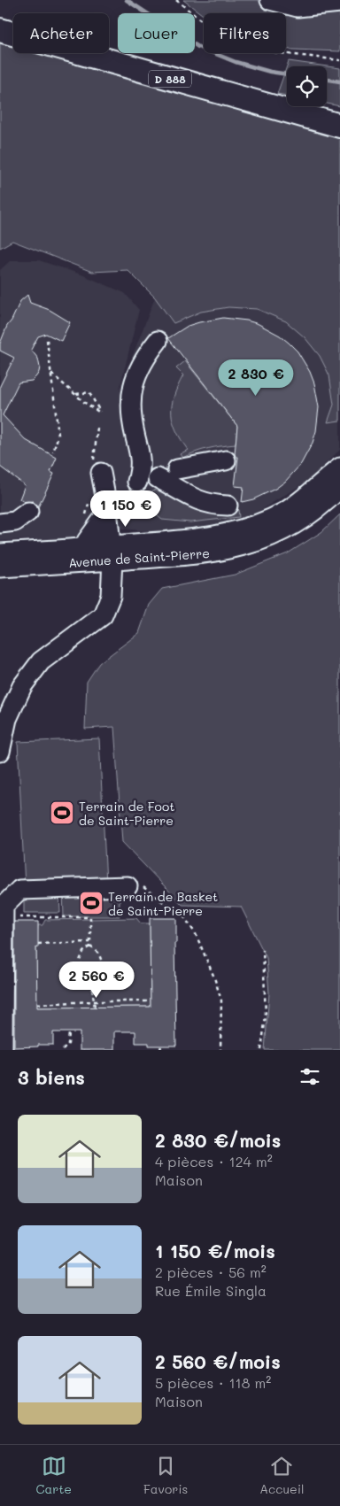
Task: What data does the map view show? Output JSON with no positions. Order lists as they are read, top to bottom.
{
  "streets": {
    "main road": ["D 888"],
    "street": ["Avenue de Saint-Pierre"]
  },
  "places": {
    "sports": ["Terrain de Foot de Saint-Pierre", "Terrain de Basket de Saint-Pierre"]
  },
  "page": {
    "chip": ["Acheter", "Louer", "Filtres"],
    "price": ["2 830 €", "1 150 €", "2 560 €"],
    "heading": "3 biens",
    "list": [
      {
        "name": "2 830 €/mois",
        "note": "4 pièces · 124 m² · Maison"
      },
      {
        "name": "1 150 €/mois",
        "note": "2 pièces · 56 m² · Rue Émile Singla"
      },
      {
        "name": "2 560 €/mois",
        "note": "5 pièces · 118 m² · Maison"
      }
    ],
    "tabs": ["Carte", "Favoris", "Accueil"]
  }
}
